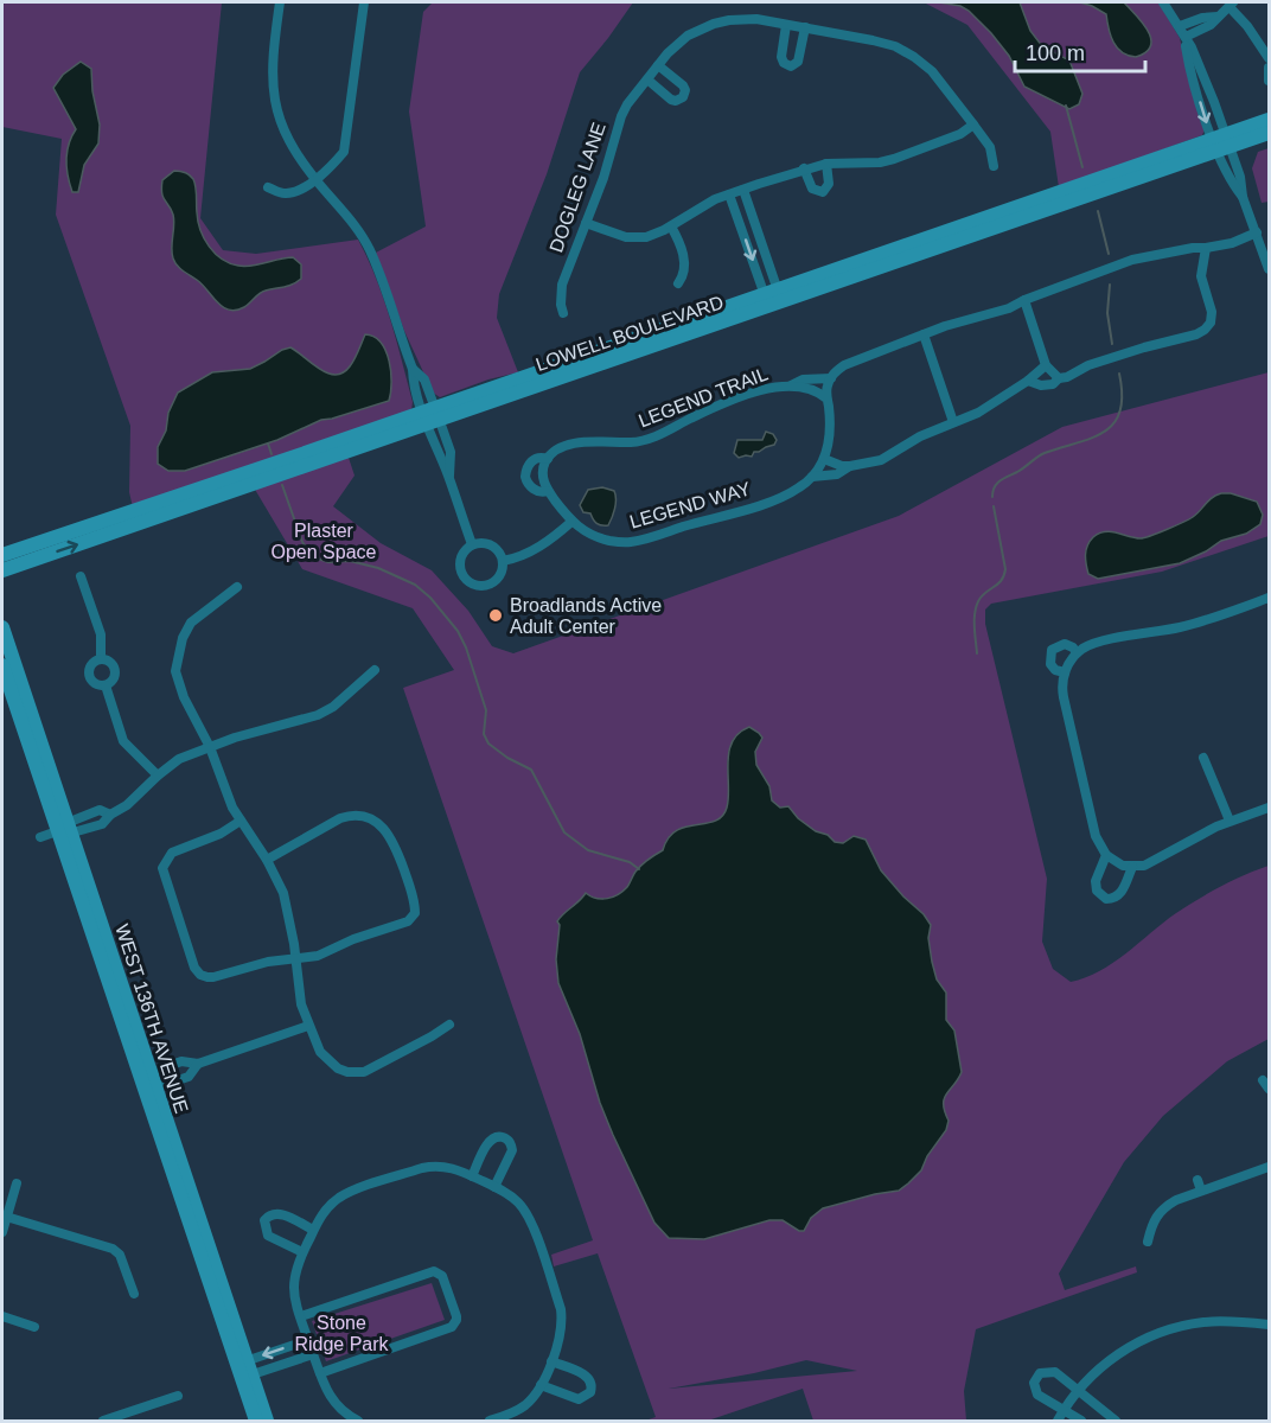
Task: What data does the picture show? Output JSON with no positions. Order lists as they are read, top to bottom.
{
  "streets": {
    "main road": ["LOWELL BOULEVARD", "WEST 136TH AVENUE"],
    "street": ["DOGLEG LANE", "LEGEND TRAIL", "LEGEND WAY"]
  },
  "crossings": [
    ["LEGEND TRAIL", "LEGEND WAY"]
  ],
  "parks": ["Plaster Open Space", "Stone Ridge Park"],
  "places": ["Broadlands Active Adult Center"],
  "scale_bar": "100 m"
}
